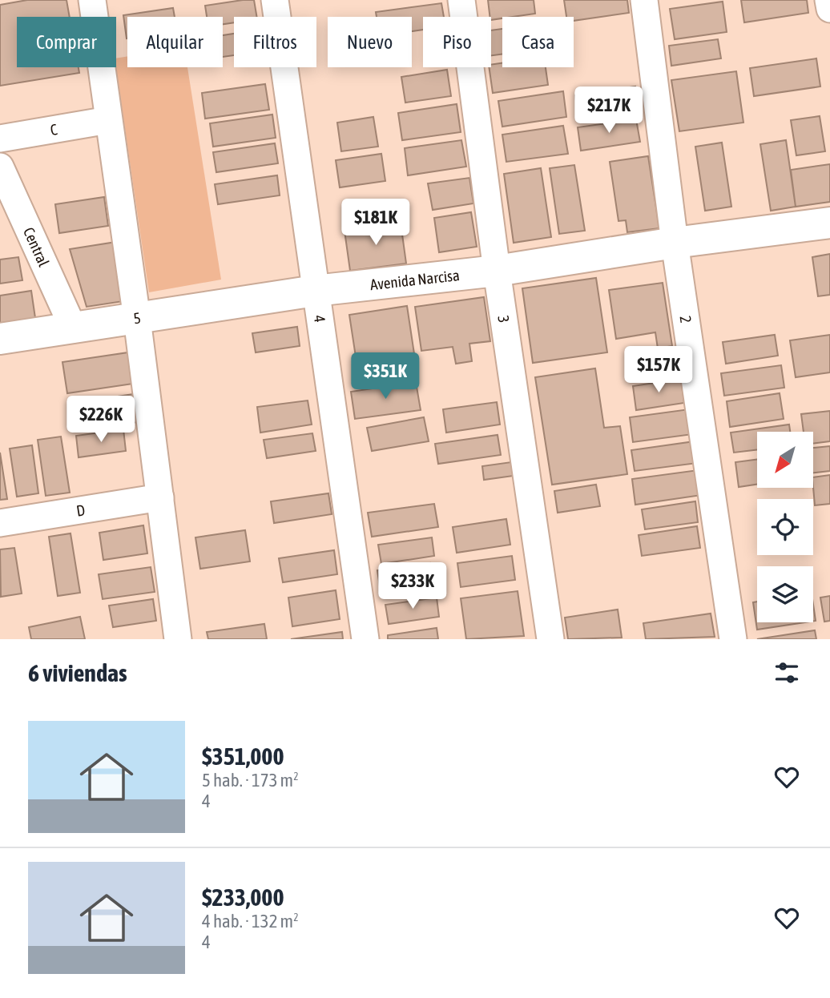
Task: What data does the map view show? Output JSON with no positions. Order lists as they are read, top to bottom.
{
  "streets": {
    "street": [
      "C",
      "Central",
      "Avenida Narcisa",
      "5",
      "4",
      "3",
      "2",
      "D"
    ]
  },
  "crossings": [
    ["C", "5"],
    ["Central", "Avenida Narcisa"],
    ["Avenida Narcisa", "5"],
    ["Avenida Narcisa", "4"],
    ["Avenida Narcisa", "3"],
    ["Avenida Narcisa", "2"],
    ["5", "D"]
  ],
  "north": "bottom left",
  "page": {
    "chip": [
      "Comprar",
      "Alquilar",
      "Filtros",
      "Nuevo",
      "Piso",
      "Casa"
    ],
    "price": [
      "$217K",
      "$181K",
      "$157K",
      "$351K",
      "$226K",
      "$233K"
    ],
    "heading": "6 viviendas",
    "list": [
      {
        "name": "$351,000",
        "note": "5 hab. · 173 m² · 4"
      },
      {
        "name": "$233,000",
        "note": "4 hab. · 132 m² · 4"
      }
    ]
  }
}
